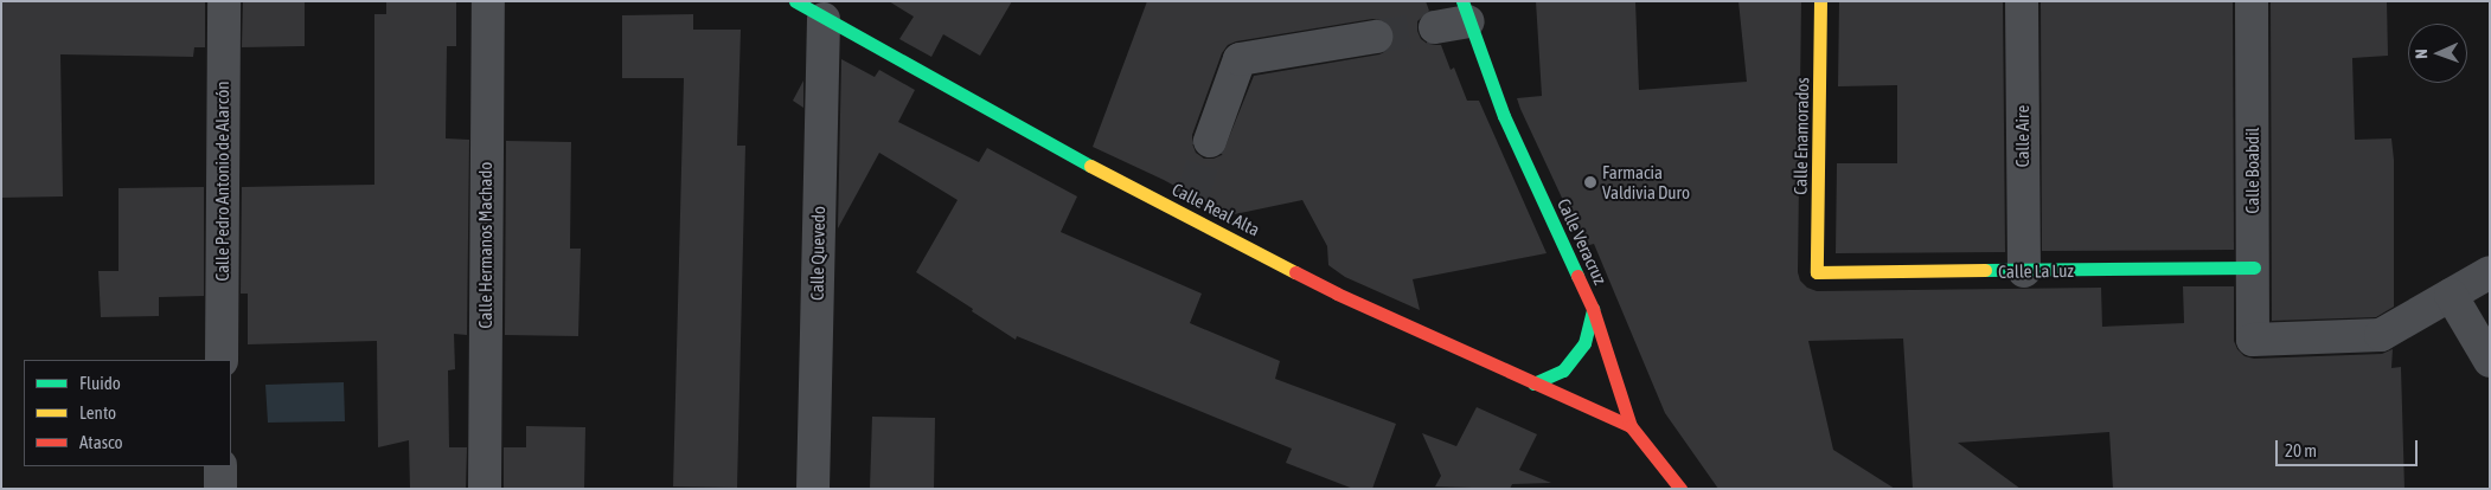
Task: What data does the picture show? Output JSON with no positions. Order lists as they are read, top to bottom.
{
  "streets": {
    "street": [
      "Calle Enamorados",
      "Calle Aire",
      "Calle Boabdil",
      "Calle Pedro Antonio de Alarcón",
      "Calle Real Alta",
      "Calle Veracruz",
      "Calle Hermanos Machado",
      "Calle Quevedo",
      "Calle La Luz"
    ]
  },
  "crossings": [
    ["Calle Enamorados", "Calle La Luz"],
    ["Calle Aire", "Calle La Luz"],
    ["Calle Boabdil", "Calle La Luz"],
    ["Calle Real Alta", "Calle Veracruz"],
    ["Calle Real Alta", "Calle Quevedo"]
  ],
  "places": ["Farmacia Valdivia Duro"],
  "legend": ["Fluido", "Lento", "Atasco"],
  "scale_bar": "20 m",
  "north": "left"
}
